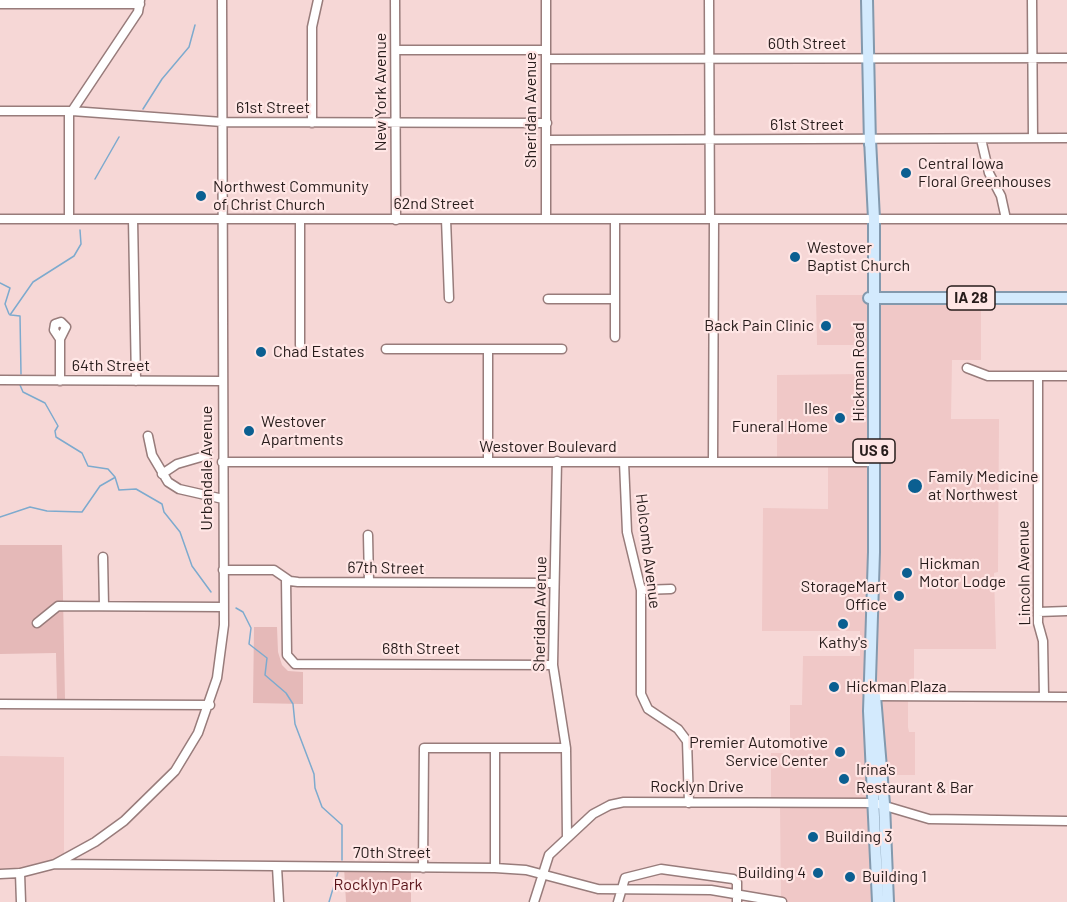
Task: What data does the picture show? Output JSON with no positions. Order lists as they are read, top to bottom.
{
  "streets": {
    "main road": ["IA 28", "Hickman Road", "US 6"],
    "street": [
      "60th Street",
      "New York Avenue",
      "61st Street",
      "Sheridan Avenue",
      "62nd Street",
      "64th Street",
      "Westover Boulevard",
      "Urbandale Avenue",
      "Holcomb Avenue",
      "67th Street",
      "Lincoln Avenue",
      "68th Street",
      "Rocklyn Drive",
      "70th Street"
    ]
  },
  "crossings": [
    ["60th Street", "New York Avenue"],
    ["60th Street", "Sheridan Avenue"],
    ["60th Street", "Hickman Road"],
    ["New York Avenue", "61st Street"],
    ["New York Avenue", "62nd Street"],
    ["61st Street", "Sheridan Avenue"],
    ["61st Street", "Hickman Road"],
    ["61st Street", "Urbandale Avenue"],
    ["Sheridan Avenue", "62nd Street"],
    ["Sheridan Avenue", "Westover Boulevard"],
    ["Sheridan Avenue", "67th Street"],
    ["Sheridan Avenue", "68th Street"],
    ["Sheridan Avenue", "Rocklyn Drive"],
    ["62nd Street", "Hickman Road"],
    ["62nd Street", "Urbandale Avenue"],
    ["IA 28", "Hickman Road"],
    ["64th Street", "Urbandale Avenue"],
    ["Hickman Road", "Westover Boulevard"],
    ["Hickman Road", "Rocklyn Drive"],
    ["Westover Boulevard", "Urbandale Avenue"],
    ["Westover Boulevard", "Holcomb Avenue"],
    ["Urbandale Avenue", "67th Street"],
    ["Urbandale Avenue", "70th Street"],
    ["Holcomb Avenue", "Rocklyn Drive"],
    ["67th Street", "68th Street"],
    ["Rocklyn Drive", "70th Street"]
  ],
  "parks": ["Rocklyn Park"],
  "places": [
    "Central Iowa Floral Greenhouses",
    "Northwest Community of Christ Church",
    "Westover Baptist Church",
    "Back Pain Clinic",
    "Chad Estates",
    "Iles Funeral Home",
    "Westover Apartments",
    "Family Medicine at Northwest",
    "Hickman Motor Lodge",
    "StorageMart Office",
    "Kathy's",
    "Hickman Plaza",
    "Premier Automotive Service Center",
    "Irina's Restaurant & Bar",
    "Building 3",
    "Building 4",
    "Building 1"
  ]
}
